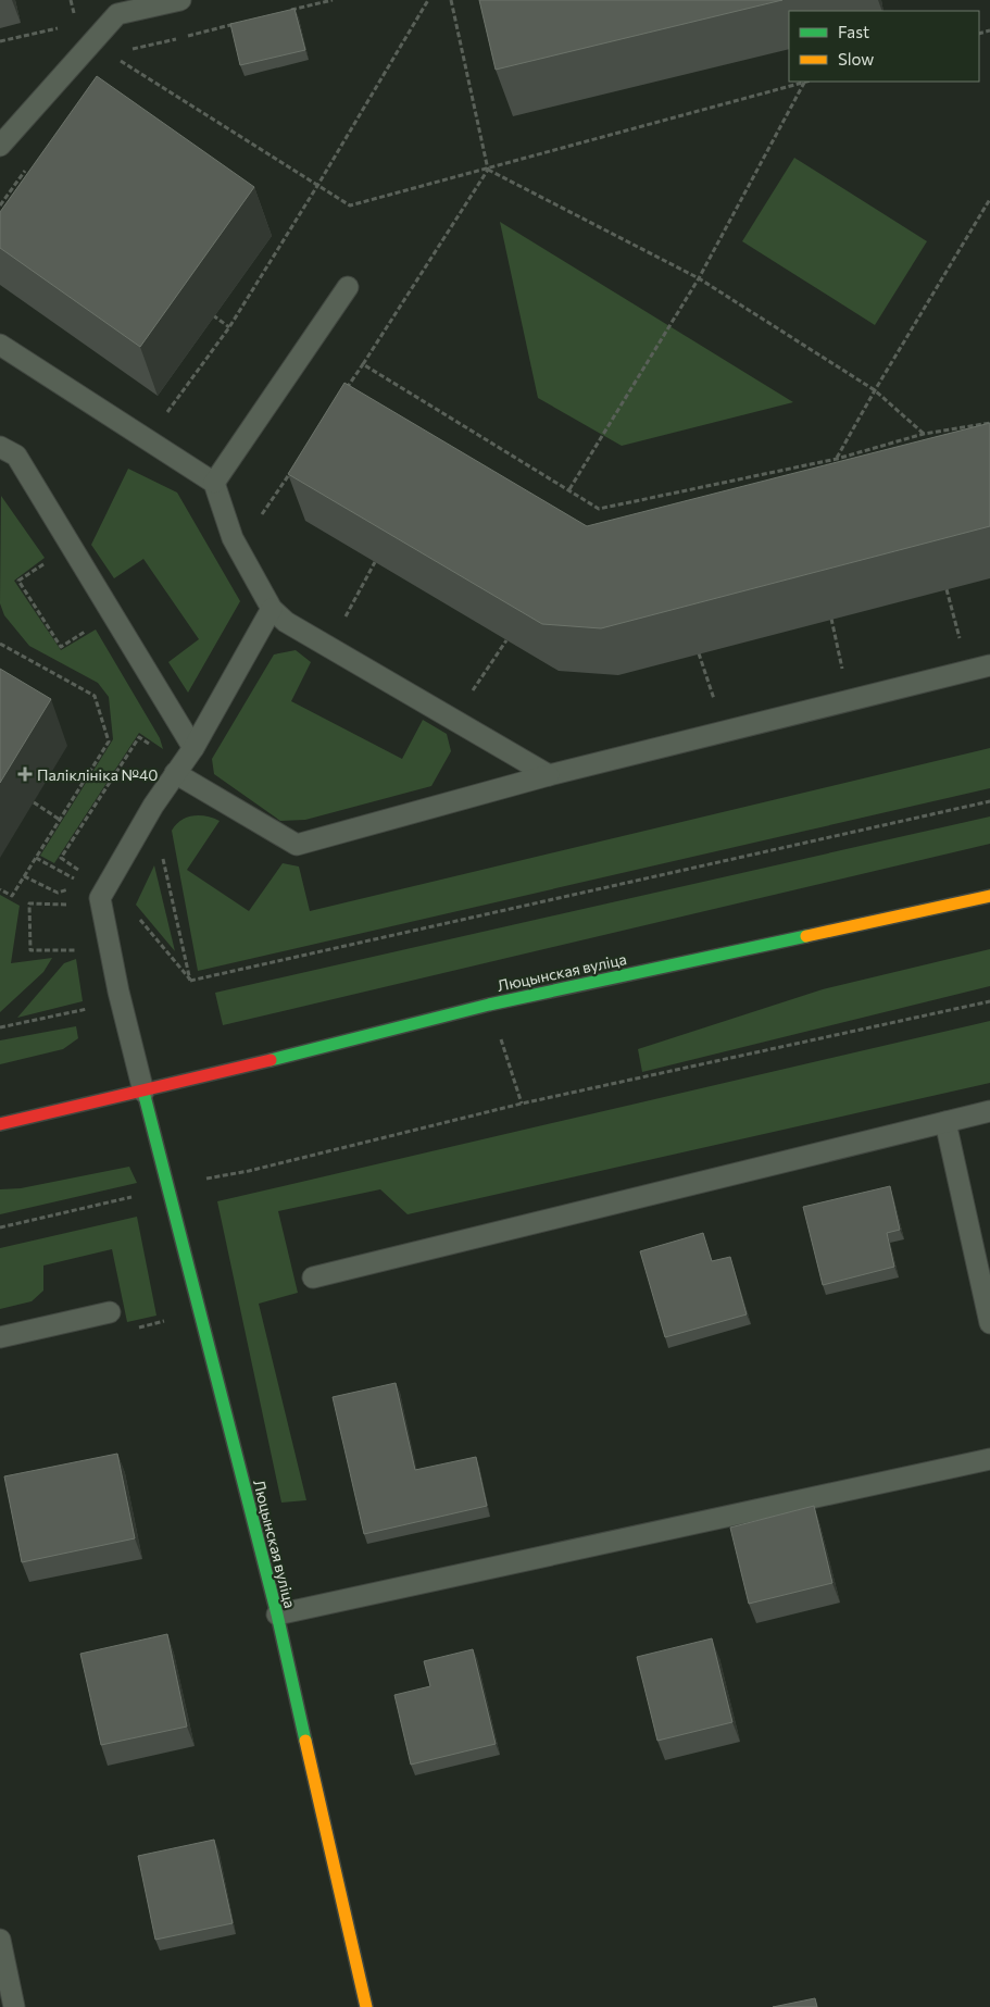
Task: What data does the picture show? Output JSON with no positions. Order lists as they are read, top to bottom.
{
  "streets": {
    "main road": ["Люцынская вуліца"]
  },
  "places": {
    "health": ["Паліклініка №40"]
  },
  "legend": ["Fast", "Slow"]
}
